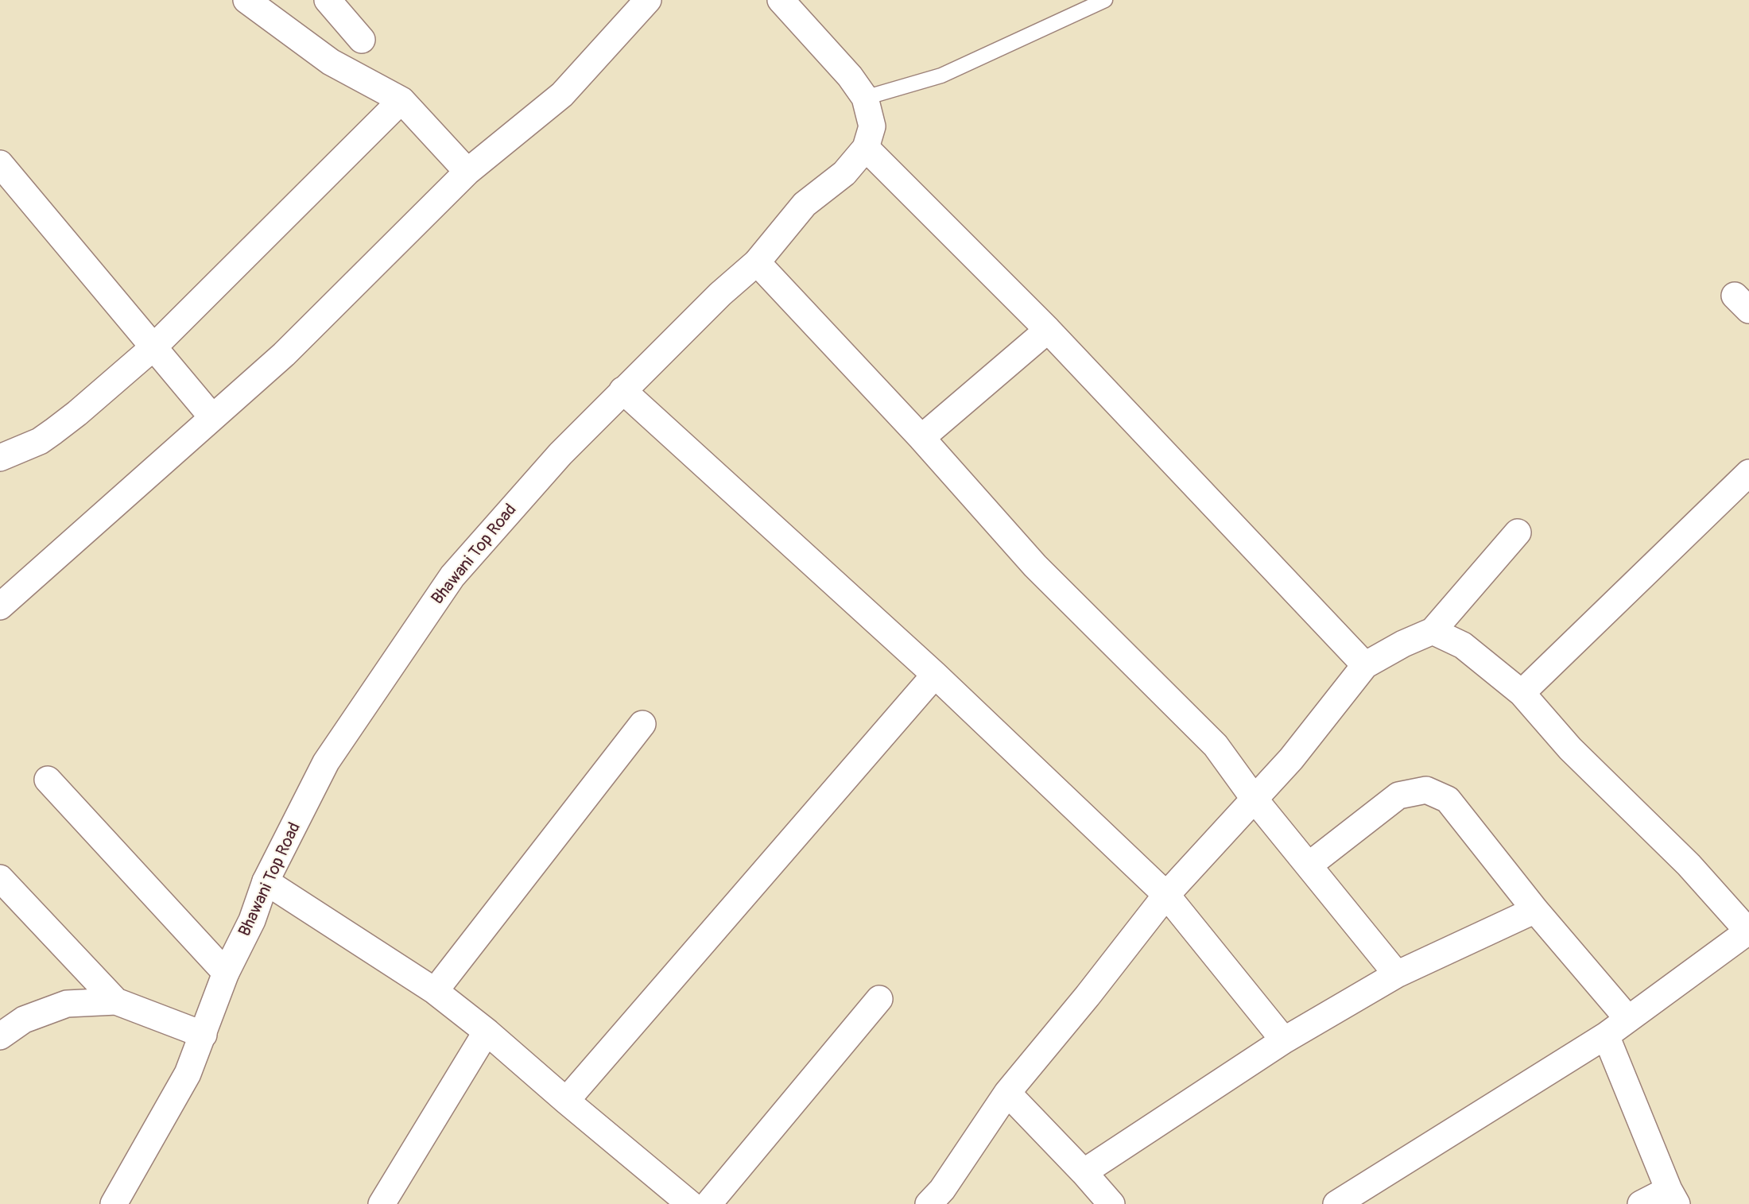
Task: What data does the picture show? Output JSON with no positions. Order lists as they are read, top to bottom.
{
  "streets": {
    "street": ["Bhawani Top Road"]
  }
}
